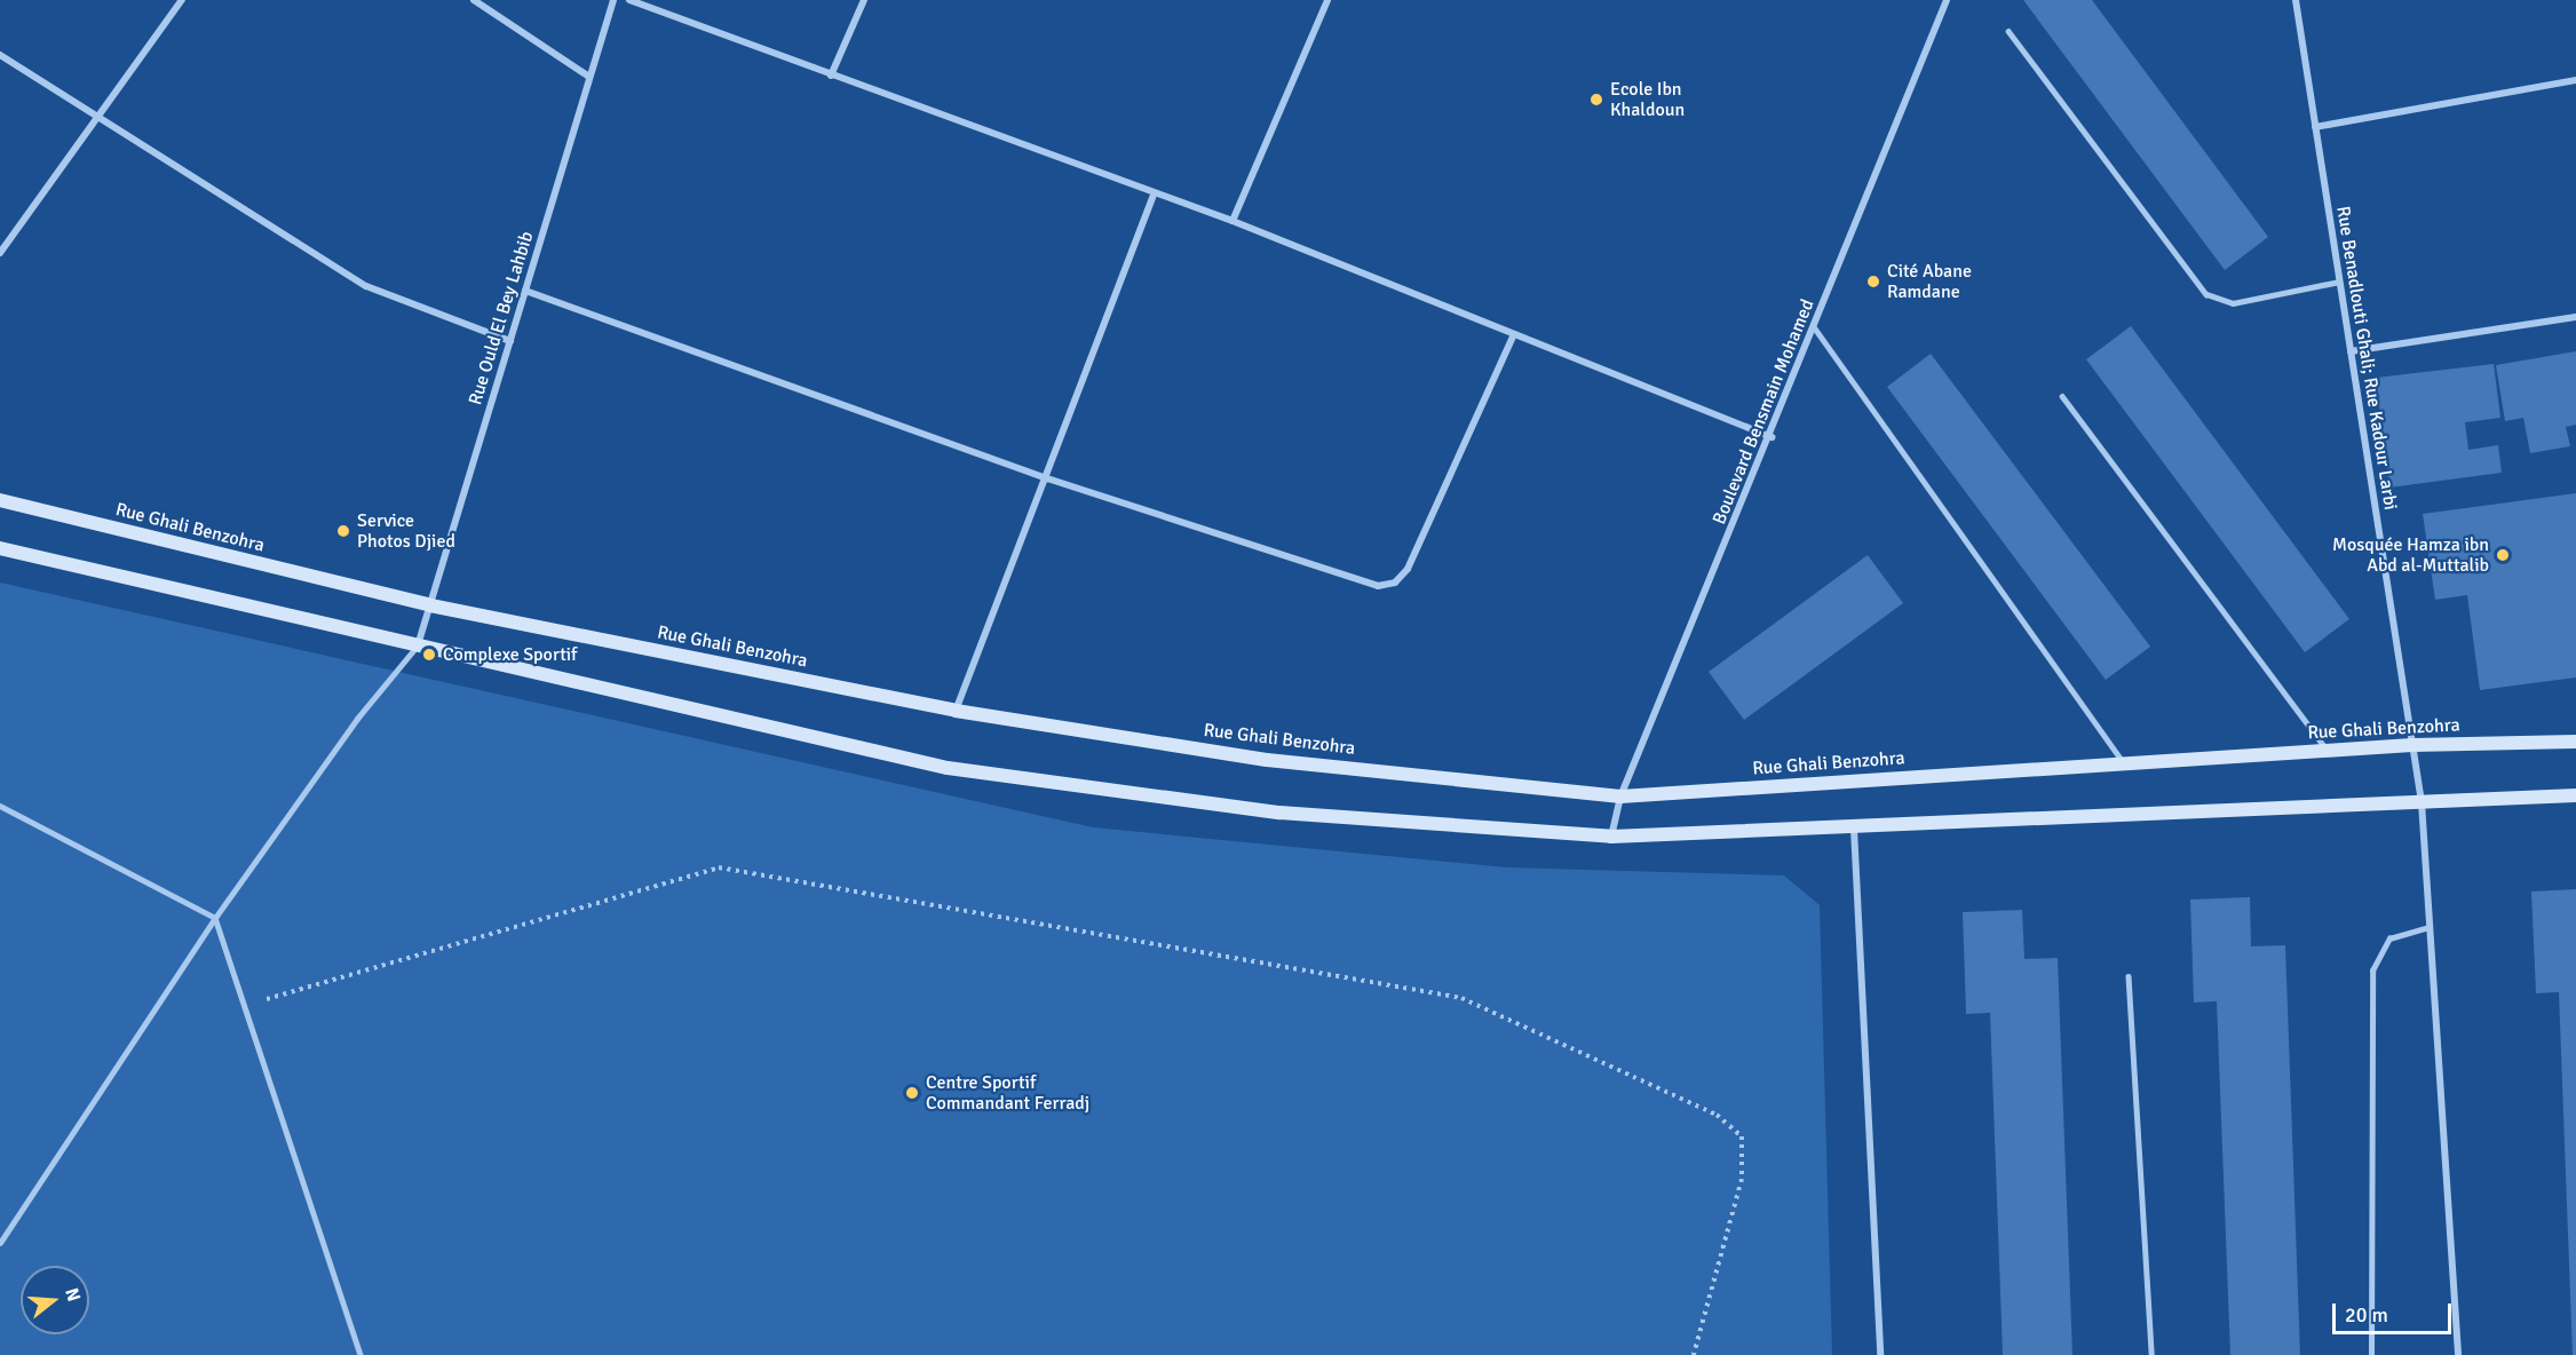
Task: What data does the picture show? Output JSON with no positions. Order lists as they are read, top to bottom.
{
  "streets": {
    "main road": ["Rue Ghali Benzohra"],
    "street": ["Rue Ould El Bey Lahbib", "Rue Benadlouti Ghali; Rue Kadour Larbi", "Boulevard Bensmain Mohamed"]
  },
  "crossings": [
    ["Rue Ould El Bey Lahbib", "Rue Ghali Benzohra"],
    ["Rue Benadlouti Ghali; Rue Kadour Larbi", "Rue Ghali Benzohra"],
    ["Boulevard Bensmain Mohamed", "Rue Ghali Benzohra"]
  ],
  "places": [
    "Ecole Ibn Khaldoun",
    "Cité Abane Ramdane",
    "Service Photos Djied",
    "Mosquée Hamza ibn Abd al-Muttalib",
    "Complexe Sportif",
    "Centre Sportif Commandant Ferradj"
  ],
  "scale_bar": "20 m",
  "north": "right"
}
